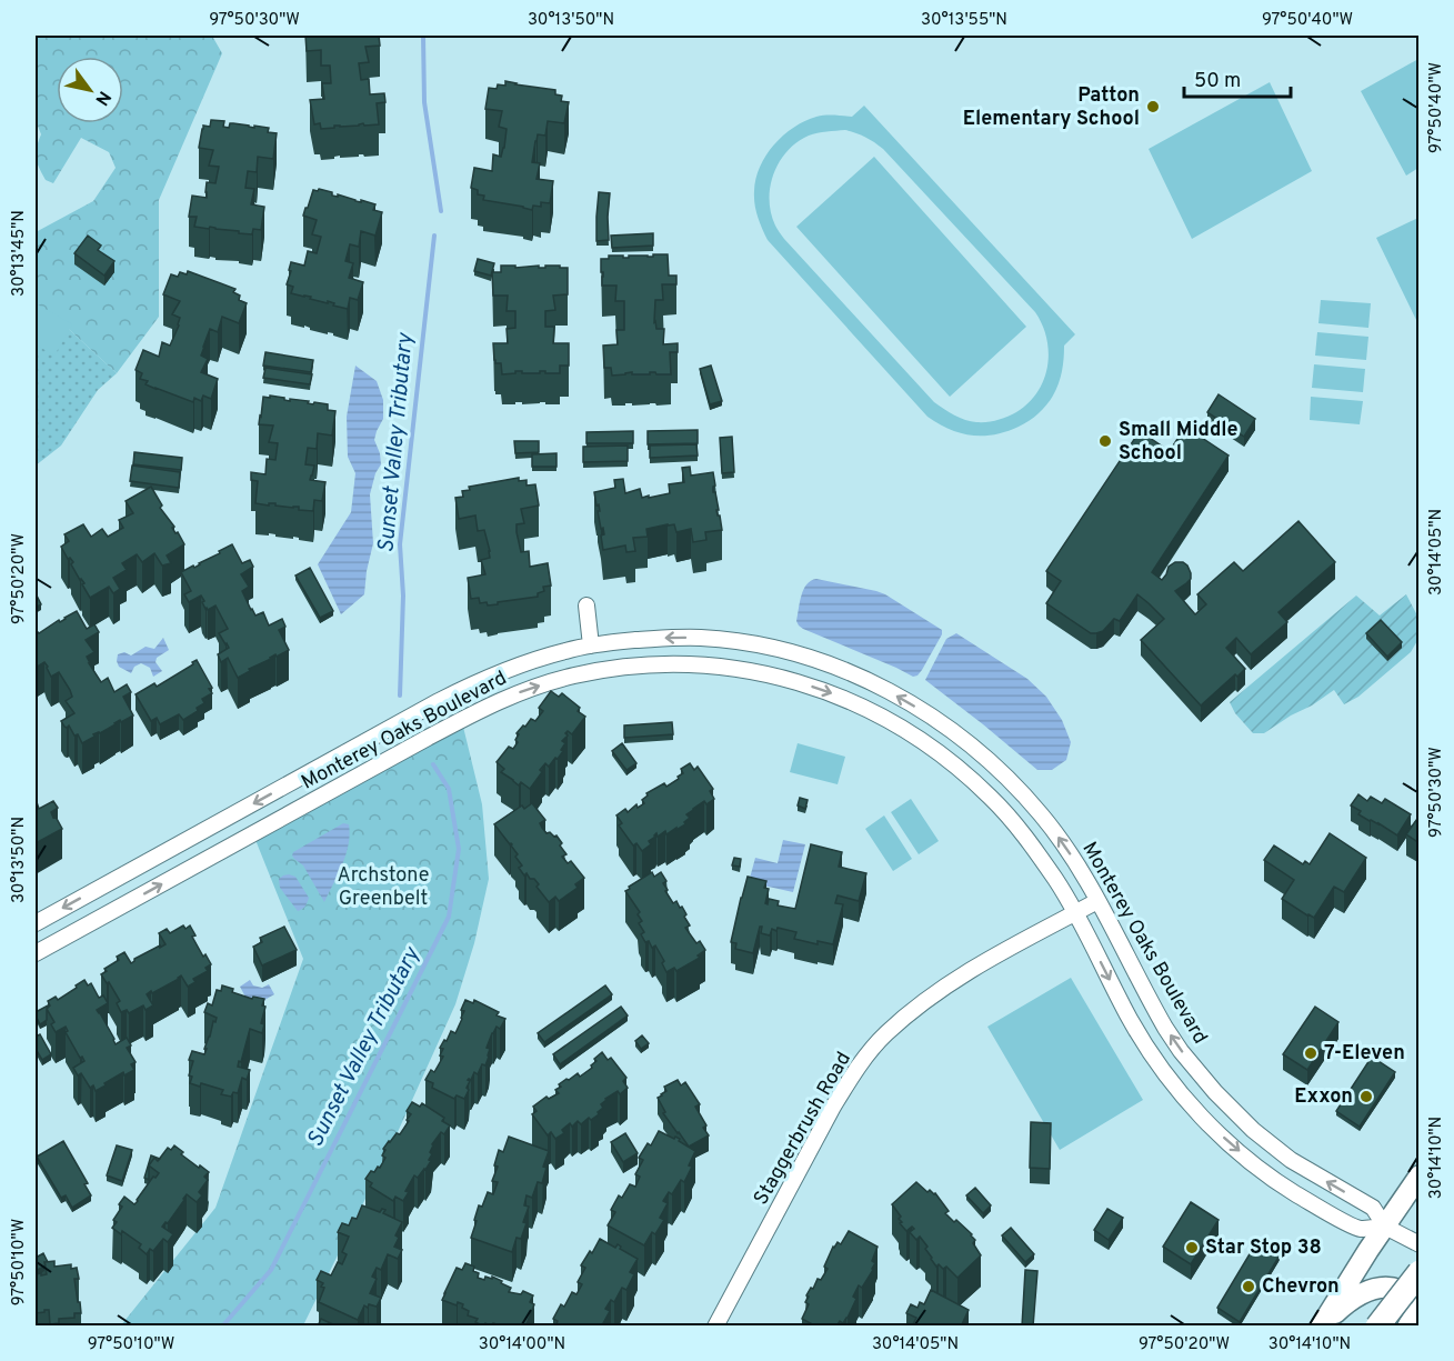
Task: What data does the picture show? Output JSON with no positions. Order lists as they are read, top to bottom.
{
  "streets": {
    "street": ["Monterey Oaks Boulevard", "Staggerbrush Road"]
  },
  "crossings": [
    ["Monterey Oaks Boulevard", "Staggerbrush Road"]
  ],
  "water": ["Sunset Valley Tributary"],
  "parks": ["Archstone Greenbelt"],
  "places": [
    "Patton Elementary School",
    "Small Middle School",
    "7-Eleven",
    "Exxon",
    "Star Stop 38",
    "Chevron"
  ],
  "scale_bar": "50 m",
  "north": "bottom right",
  "coordinates": [
    "97°50'30\"W",
    "30°13'50\"N",
    "30°13'55\"N",
    "97°50'40\"W",
    "30°13'45\"N",
    "30°14'05\"N",
    "97°50'20\"W",
    "30°14'10\"N",
    "97°50'10\"W",
    "30°14'00\"N"
  ]
}
